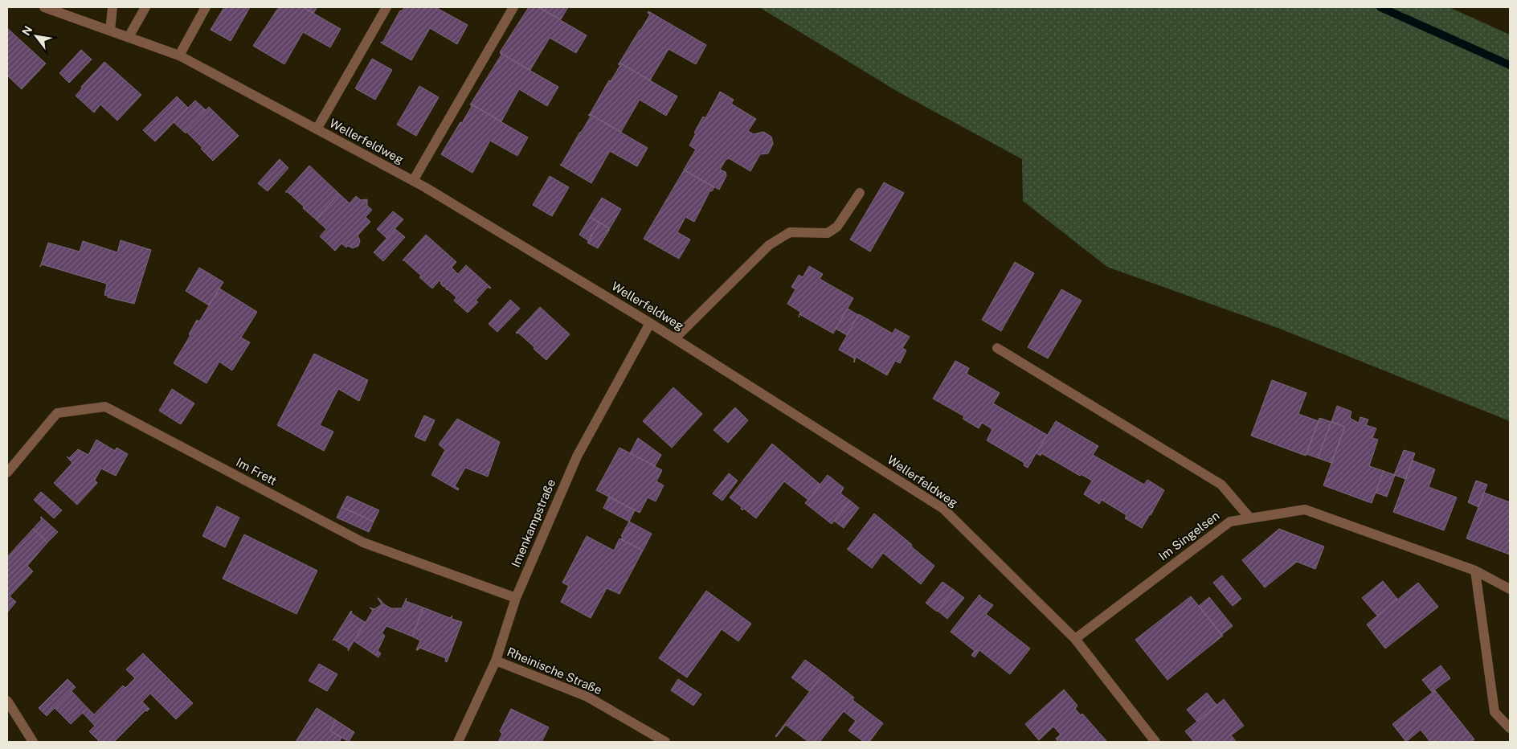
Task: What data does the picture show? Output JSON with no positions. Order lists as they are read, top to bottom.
{
  "streets": {
    "street": [
      "Wellerfeldweg",
      "Im Frett",
      "Imenkampstraße",
      "Im Singelsen",
      "Rheinische Straße"
    ]
  },
  "crossings": [
    ["Wellerfeldweg", "Imenkampstraße"],
    ["Wellerfeldweg", "Im Singelsen"],
    ["Im Frett", "Imenkampstraße"],
    ["Imenkampstraße", "Rheinische Straße"]
  ],
  "north": "top left"
}
